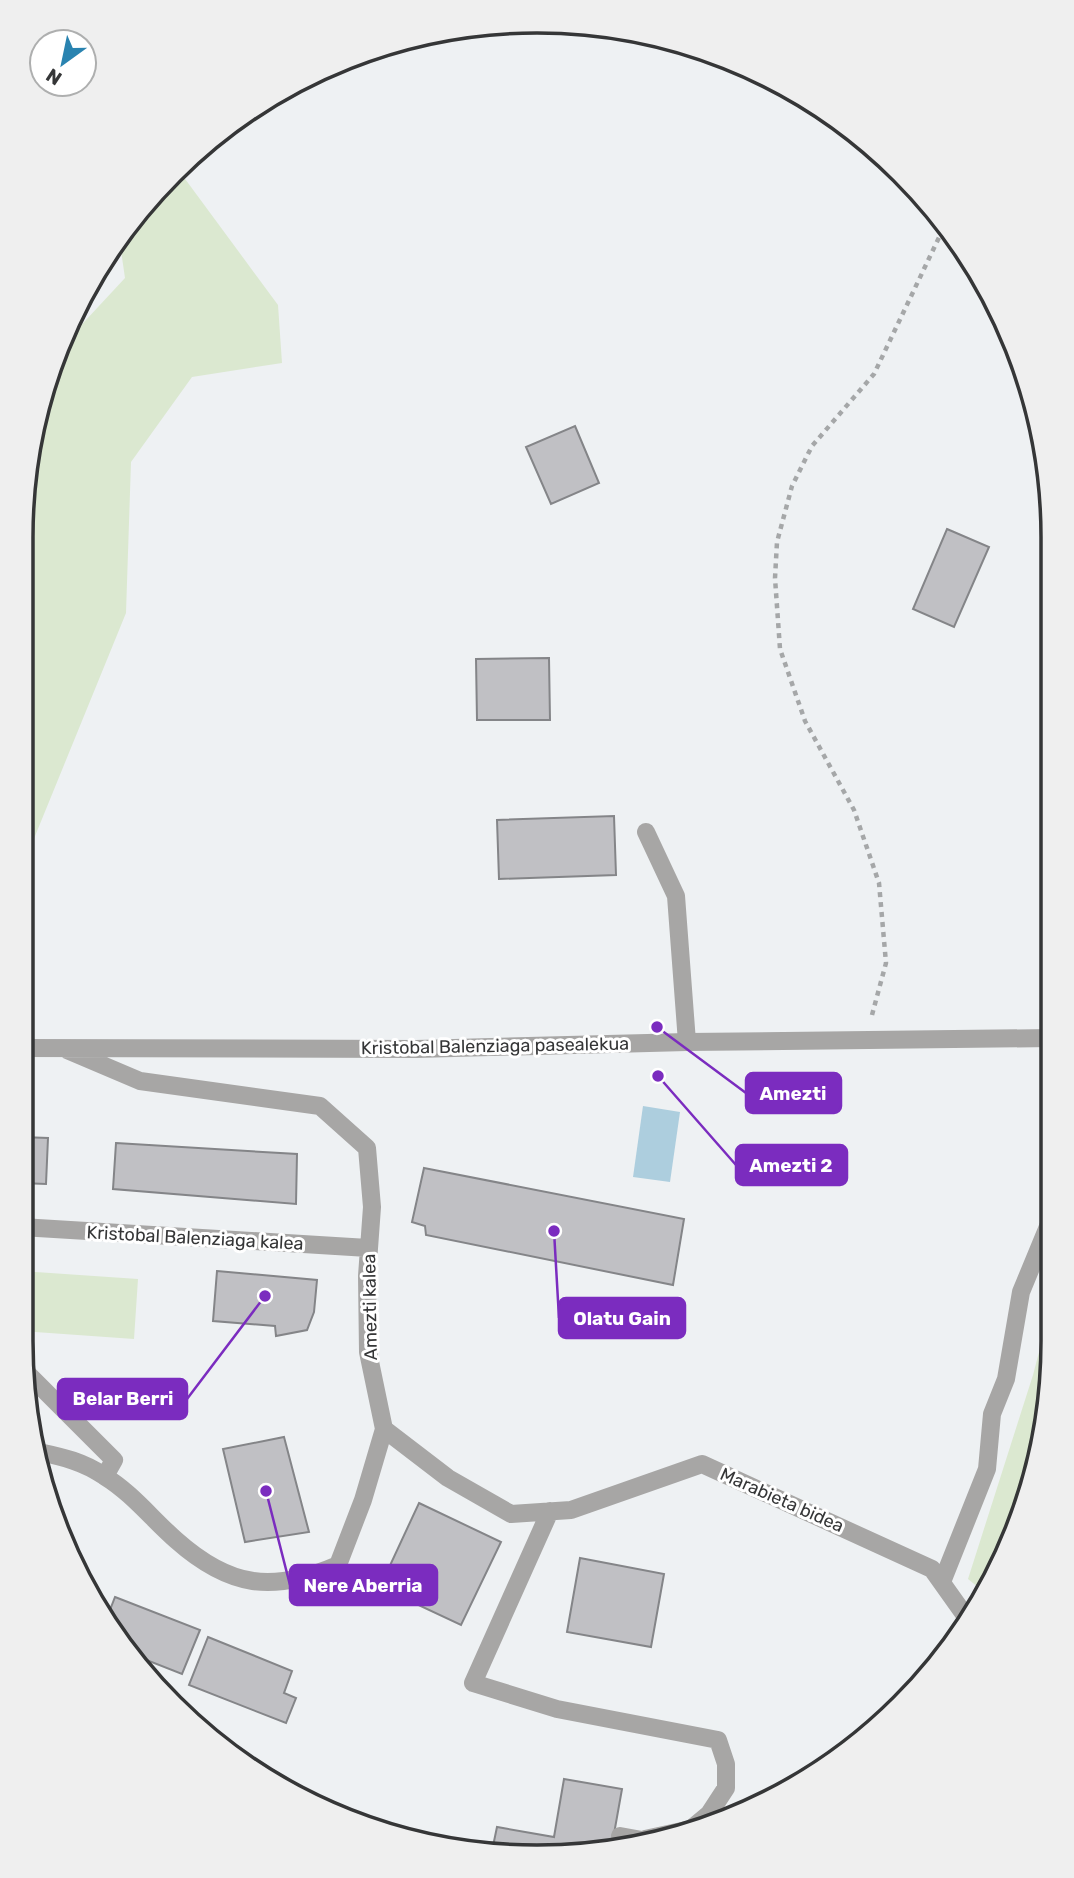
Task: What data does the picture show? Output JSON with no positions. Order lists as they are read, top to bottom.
{
  "streets": {
    "street": [
      "Kristobal Balenziaga pasealekua",
      "Kristobal Balenziaga kalea",
      "Amezti kalea",
      "Marabieta bidea"
    ]
  },
  "crossings": [
    ["Kristobal Balenziaga pasealekua", "Amezti kalea"],
    ["Kristobal Balenziaga kalea", "Amezti kalea"],
    ["Amezti kalea", "Marabieta bidea"]
  ],
  "places": [
    "Amezti",
    "Amezti 2",
    "Olatu Gain",
    "Belar Berri",
    "Nere Aberria"
  ],
  "north": "bottom left"
}
